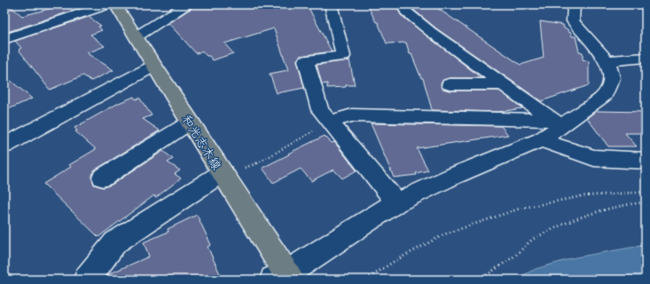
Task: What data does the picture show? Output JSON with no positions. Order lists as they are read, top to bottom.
{
  "streets": {
    "main road": ["和光志木線"]
  }
}
